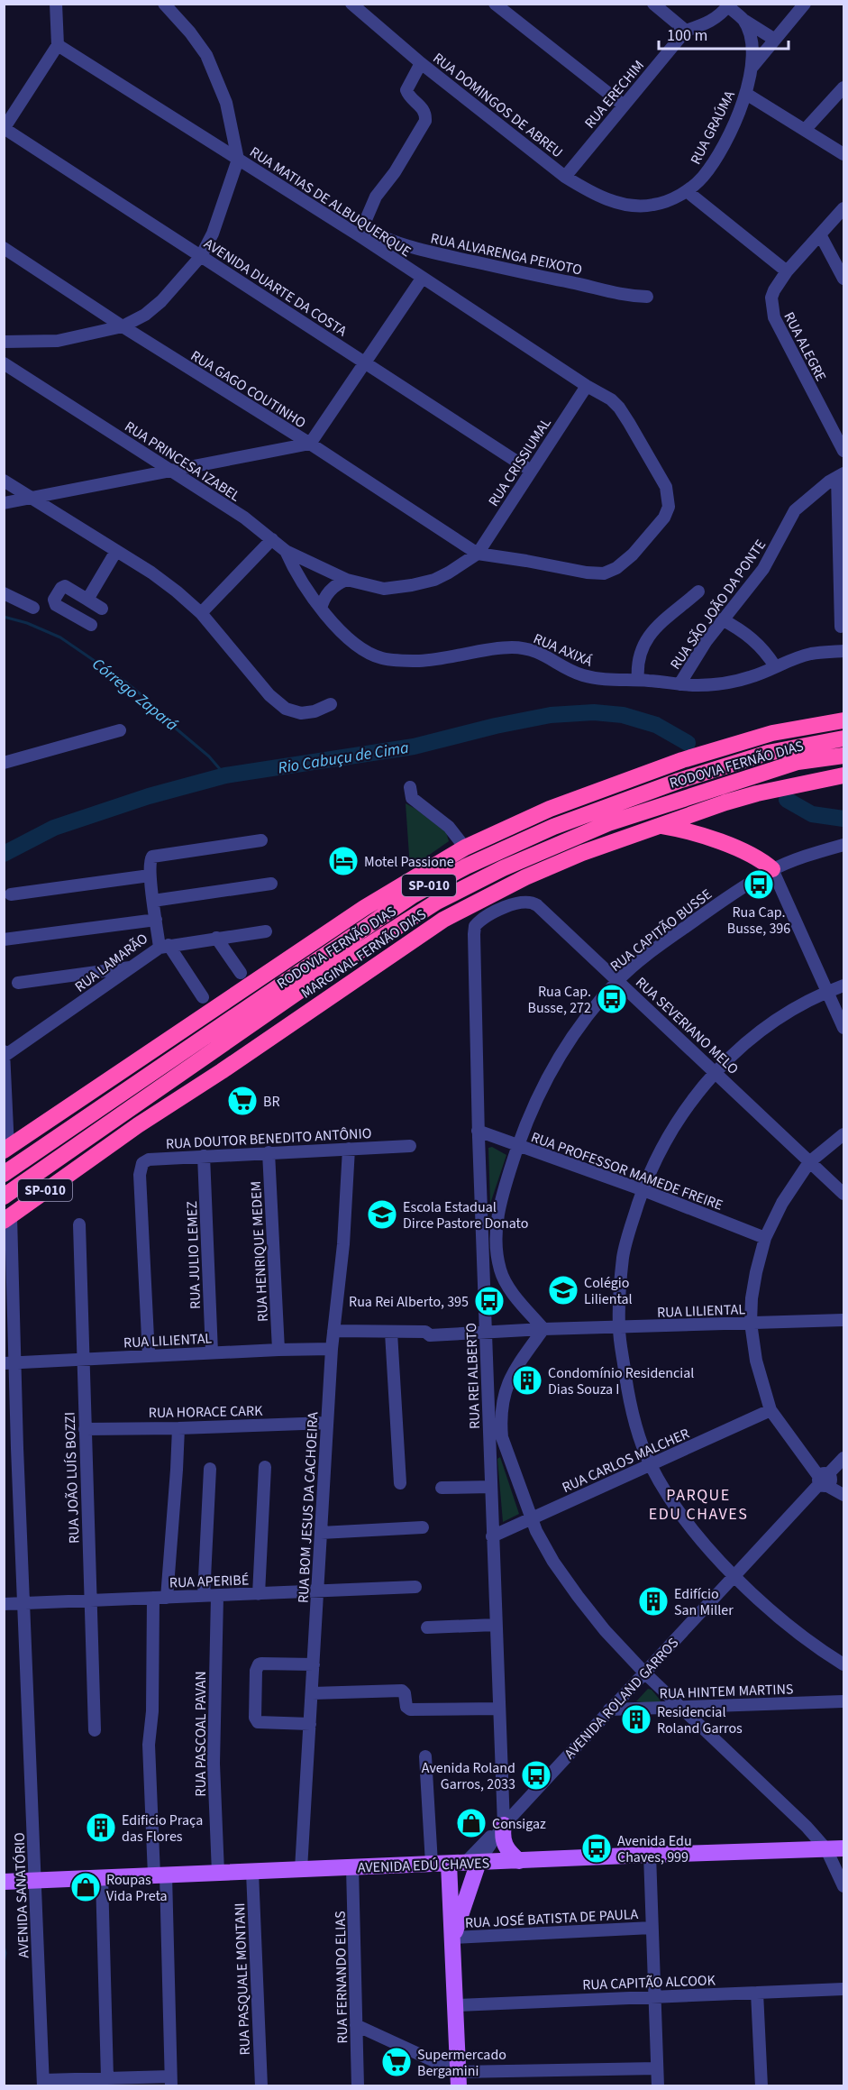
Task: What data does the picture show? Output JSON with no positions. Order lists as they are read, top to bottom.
{
  "streets": {
    "highway": ["RODOVIA FERNÃO DIAS", "SP-010", "MARGINAL FERNÃO DIAS"],
    "main road": ["AVENIDA ROLAND GARROS", "AVENIDA EDÚ CHAVES"],
    "street": [
      "RUA ERECHIM",
      "RUA DOMINGOS DE ABREU",
      "RUA GRAÚMA",
      "RUA MATIAS DE ALBUQUERQUE",
      "RUA ALVARENGA PEIXOTO",
      "AVENIDA DUARTE DA COSTA",
      "RUA ALEGRE",
      "RUA GAGO COUTINHO",
      "RUA PRINCESA IZABEL",
      "RUA CRISSIUMAL",
      "RUA SÃO JOÃO DA PONTE",
      "RUA AXIXÁ",
      "RUA CAPITÃO BUSSE",
      "RUA LAMARÃO",
      "RUA SEVERIANO MELO",
      "RUA DOUTOR BENEDITO ANTÔNIO",
      "RUA PROFESSOR MAMEDE FREIRE",
      "RUA HENRIQUE MEDEM",
      "RUA JULIO LEMEZ",
      "RUA LILIENTAL",
      "RUA REI ALBERTO",
      "RUA HORACE CARK",
      "RUA CARLOS MALCHER",
      "RUA JOÃO LUÍS BOZZI",
      "RUA BOM JESUS DA CACHOEIRA",
      "RUA APERIBÉ",
      "RUA HINTEM MARTINS",
      "RUA PASCOAL PAVAN",
      "AVENIDA SANATÓRIO",
      "RUA JOSÉ BATISTA DE PAULA",
      "RUA FERNANDO ELIAS",
      "RUA PASQUALE MONTANI",
      "RUA CAPITÃO ALCOOK"
    ]
  },
  "crossings": [
    ["RUA ERECHIM", "RUA DOMINGOS DE ABREU"],
    ["RUA DOMINGOS DE ABREU", "RUA GRAÚMA"],
    ["RUA MATIAS DE ALBUQUERQUE", "RUA ALVARENGA PEIXOTO"],
    ["RUA MATIAS DE ALBUQUERQUE", "RUA GAGO COUTINHO"],
    ["RUA MATIAS DE ALBUQUERQUE", "RUA PRINCESA IZABEL"],
    ["RUA MATIAS DE ALBUQUERQUE", "RUA CRISSIUMAL"],
    ["AVENIDA DUARTE DA COSTA", "RUA CRISSIUMAL"],
    ["RUA GAGO COUTINHO", "RUA PRINCESA IZABEL"],
    ["RUA GAGO COUTINHO", "RUA CRISSIUMAL"],
    ["RUA PRINCESA IZABEL", "RUA CRISSIUMAL"],
    ["RUA PRINCESA IZABEL", "RUA AXIXÁ"],
    ["RUA SÃO JOÃO DA PONTE", "RUA AXIXÁ"],
    ["RUA CAPITÃO BUSSE", "RUA SEVERIANO MELO"],
    ["RUA CAPITÃO BUSSE", "RUA PROFESSOR MAMEDE FREIRE"],
    ["RUA CAPITÃO BUSSE", "RUA LILIENTAL"],
    ["MARGINAL FERNÃO DIAS", "AVENIDA SANATÓRIO"],
    ["RUA SEVERIANO MELO", "RUA REI ALBERTO"],
    ["RUA DOUTOR BENEDITO ANTÔNIO", "RUA HENRIQUE MEDEM"],
    ["RUA DOUTOR BENEDITO ANTÔNIO", "RUA JULIO LEMEZ"],
    ["RUA DOUTOR BENEDITO ANTÔNIO", "RUA LILIENTAL"],
    ["RUA DOUTOR BENEDITO ANTÔNIO", "RUA BOM JESUS DA CACHOEIRA"],
    ["RUA PROFESSOR MAMEDE FREIRE", "RUA REI ALBERTO"],
    ["RUA HENRIQUE MEDEM", "RUA LILIENTAL"],
    ["RUA JULIO LEMEZ", "RUA LILIENTAL"],
    ["RUA LILIENTAL", "RUA REI ALBERTO"],
    ["RUA LILIENTAL", "RUA JOÃO LUÍS BOZZI"],
    ["RUA LILIENTAL", "RUA BOM JESUS DA CACHOEIRA"],
    ["RUA LILIENTAL", "AVENIDA SANATÓRIO"],
    ["RUA REI ALBERTO", "RUA CARLOS MALCHER"],
    ["RUA REI ALBERTO", "AVENIDA ROLAND GARROS"],
    ["RUA HORACE CARK", "RUA JOÃO LUÍS BOZZI"],
    ["RUA HORACE CARK", "RUA BOM JESUS DA CACHOEIRA"],
    ["RUA JOÃO LUÍS BOZZI", "RUA APERIBÉ"],
    ["RUA BOM JESUS DA CACHOEIRA", "RUA APERIBÉ"],
    ["RUA BOM JESUS DA CACHOEIRA", "AVENIDA EDÚ CHAVES"],
    ["RUA APERIBÉ", "RUA PASCOAL PAVAN"],
    ["RUA APERIBÉ", "AVENIDA SANATÓRIO"],
    ["RUA HINTEM MARTINS", "AVENIDA ROLAND GARROS"],
    ["AVENIDA ROLAND GARROS", "AVENIDA EDÚ CHAVES"],
    ["AVENIDA ROLAND GARROS", "RUA JOSÉ BATISTA DE PAULA"],
    ["AVENIDA ROLAND GARROS", "RUA CAPITÃO ALCOOK"],
    ["RUA PASCOAL PAVAN", "AVENIDA EDÚ CHAVES"],
    ["AVENIDA EDÚ CHAVES", "AVENIDA SANATÓRIO"],
    ["AVENIDA EDÚ CHAVES", "RUA FERNANDO ELIAS"],
    ["AVENIDA EDÚ CHAVES", "RUA PASQUALE MONTANI"]
  ],
  "districts": ["PARQUE EDU CHAVES"],
  "water": ["Córrego Zapará", "Rio Cabuçu de Cima"],
  "places": {
    "hotel": ["Motel Passione"],
    "bus stop": [
      "Rua Cap. Busse, 396",
      "Rua Cap. Busse, 272",
      "Rua Rei Alberto, 395",
      "Avenida Roland Garros, 2033",
      "Avenida Edu Chaves, 999"
    ],
    "supermarket": ["BR", "Supermercado Bergamini"],
    "school or university": ["Escola Estadual Dirce Pastore Donato", "Colégio Liliental"],
    "building": [
      "Condomínio Residencial Dias Souza I",
      "Edifício San Miller",
      "Residencial Roland Garros",
      "Edificio Praça das Flores"
    ],
    "shop": ["Consigaz", "Roupas Vida Preta"]
  },
  "scale_bar": "100 m"
}
